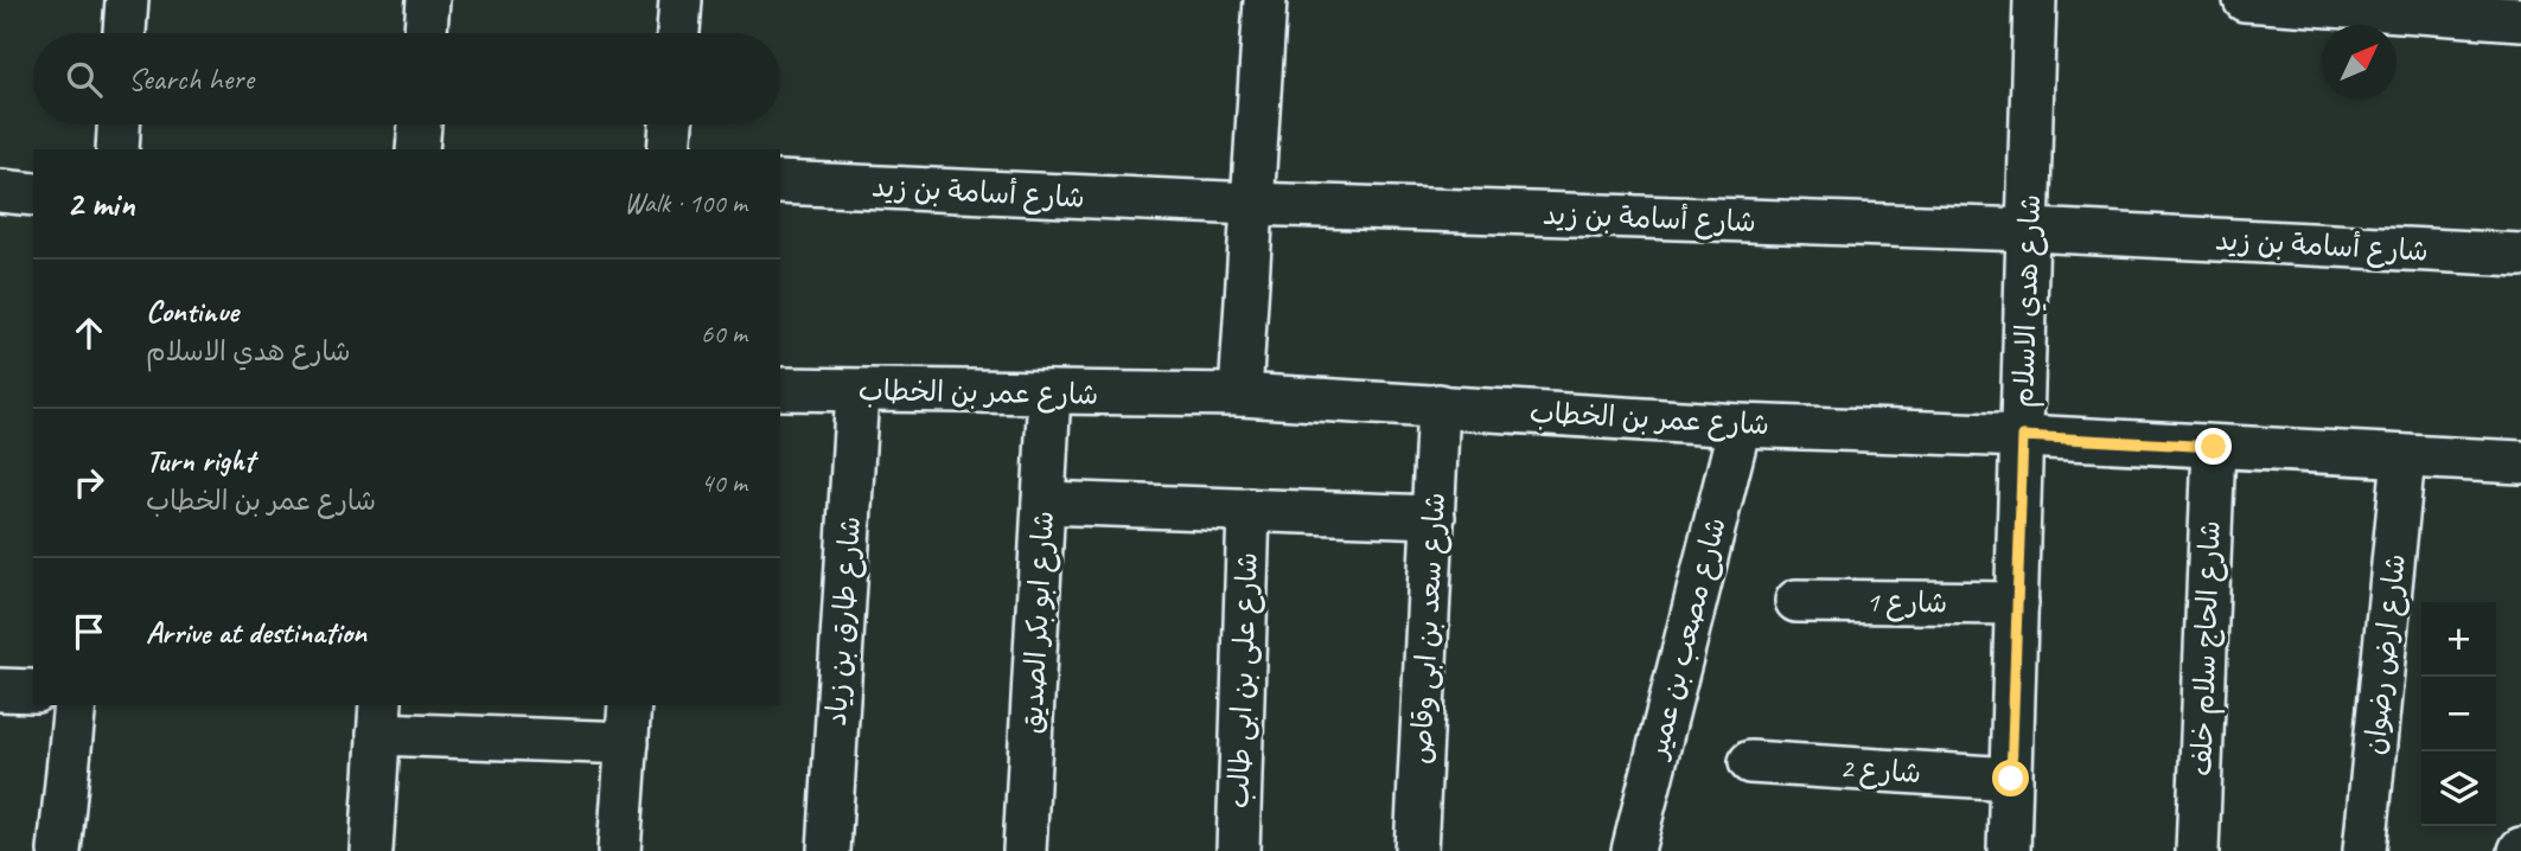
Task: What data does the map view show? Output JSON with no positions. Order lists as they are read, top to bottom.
{
  "streets": {
    "street": [
      "شارع أسامة بن زيد",
      "شارع هدي الاسلام",
      "شارع عمر بن الخطاب",
      "شارع 1",
      "شارع طارق بن زياد",
      "شارع ابو بكر الصديق",
      "شارع سعد بن ابى وقاص",
      "شارع مصعب بن عمير",
      "شارع الحاج سلام خلف",
      "شارع ارض رضوان",
      "شارع على بن ابى طالب",
      "شارع 2"
    ]
  },
  "crossings": [
    ["شارع أسامة بن زيد", "شارع هدي الاسلام"],
    ["شارع هدي الاسلام", "شارع عمر بن الخطاب"],
    ["شارع هدي الاسلام", "شارع 1"],
    ["شارع هدي الاسلام", "شارع 2"],
    ["شارع عمر بن الخطاب", "شارع طارق بن زياد"],
    ["شارع عمر بن الخطاب", "شارع ابو بكر الصديق"],
    ["شارع عمر بن الخطاب", "شارع سعد بن ابى وقاص"],
    ["شارع عمر بن الخطاب", "شارع مصعب بن عمير"],
    ["شارع عمر بن الخطاب", "شارع الحاج سلام خلف"],
    ["شارع عمر بن الخطاب", "شارع ارض رضوان"]
  ],
  "north": "top right",
  "page": {
    "search": "Search here",
    "heading": ["2 min", "Walk · 100 m"],
    "list": [
      ["Continue", "شارع هدي الاسلام", "60 m"],
      ["Turn right", "شارع عمر بن الخطاب", "40 m"],
      "Arrive at destination"
    ],
    "map_buttons": ["+", "−"]
  }
}
